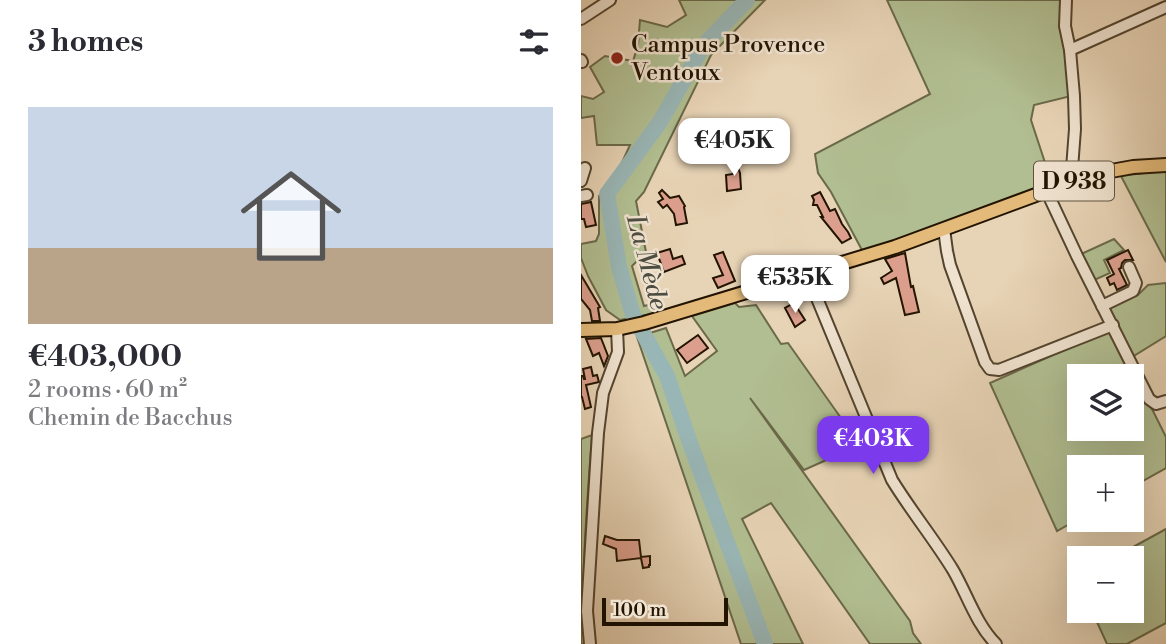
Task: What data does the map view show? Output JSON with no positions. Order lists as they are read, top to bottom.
{
  "streets": {
    "main road": ["D 938"]
  },
  "water": ["La Mède"],
  "places": ["Campus Provence Ventoux"],
  "scale_bar": "100 m",
  "page": {
    "heading": "3 homes",
    "list": [
      {
        "name": "€403,000",
        "note": "2 rooms · 60 m² · Chemin de Bacchus"
      }
    ],
    "price": ["€405K", "€535K", "€403K"],
    "map_buttons": ["+", "−"],
    "scale": "100 m"
  }
}
